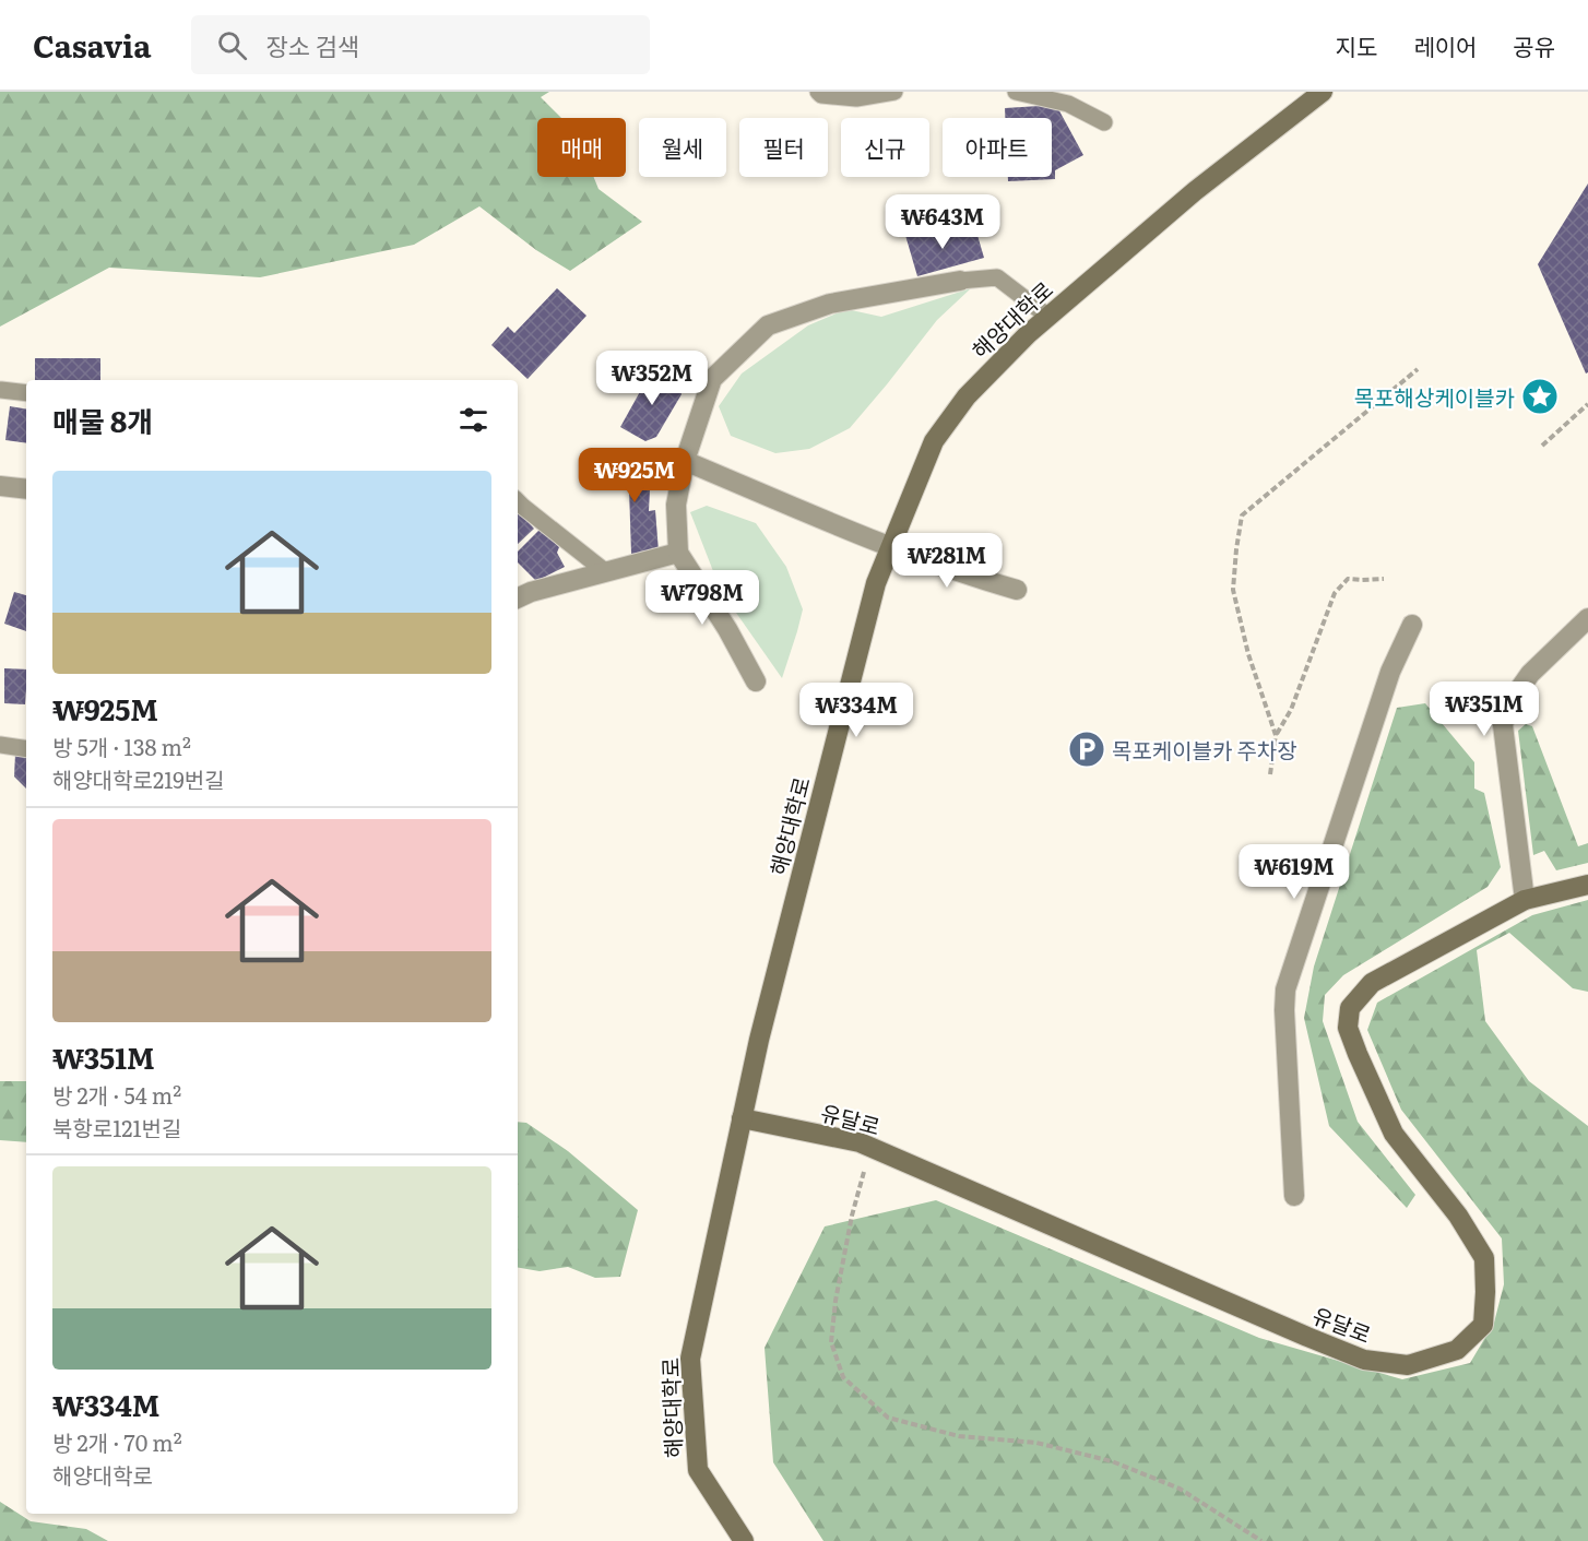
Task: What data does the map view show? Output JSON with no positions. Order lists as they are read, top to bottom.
{
  "streets": {
    "street": ["해양대학로", "유달로"]
  },
  "crossings": [
    ["해양대학로", "유달로"]
  ],
  "places": {
    "place": ["목포해상케이블카"],
    "parking": ["목포케이블카 주차장"]
  },
  "page": {
    "header": "Casavia",
    "search": "장소 검색",
    "nav": ["지도", "레이어", "공유"],
    "chip": [
      "매매",
      "월세",
      "필터",
      "신규",
      "아파트"
    ],
    "price": [
      "₩643M",
      "₩352M",
      "₩925M",
      "₩281M",
      "₩798M",
      "₩351M",
      "₩334M",
      "₩619M"
    ],
    "heading": "매물 8개",
    "list": [
      {
        "name": "₩925M",
        "note": "방 5개 · 138 m² · 해양대학로219번길"
      },
      {
        "name": "₩351M",
        "note": "방 2개 · 54 m² · 북항로121번길"
      },
      {
        "name": "₩334M",
        "note": "방 2개 · 70 m² · 해양대학로"
      }
    ]
  }
}
